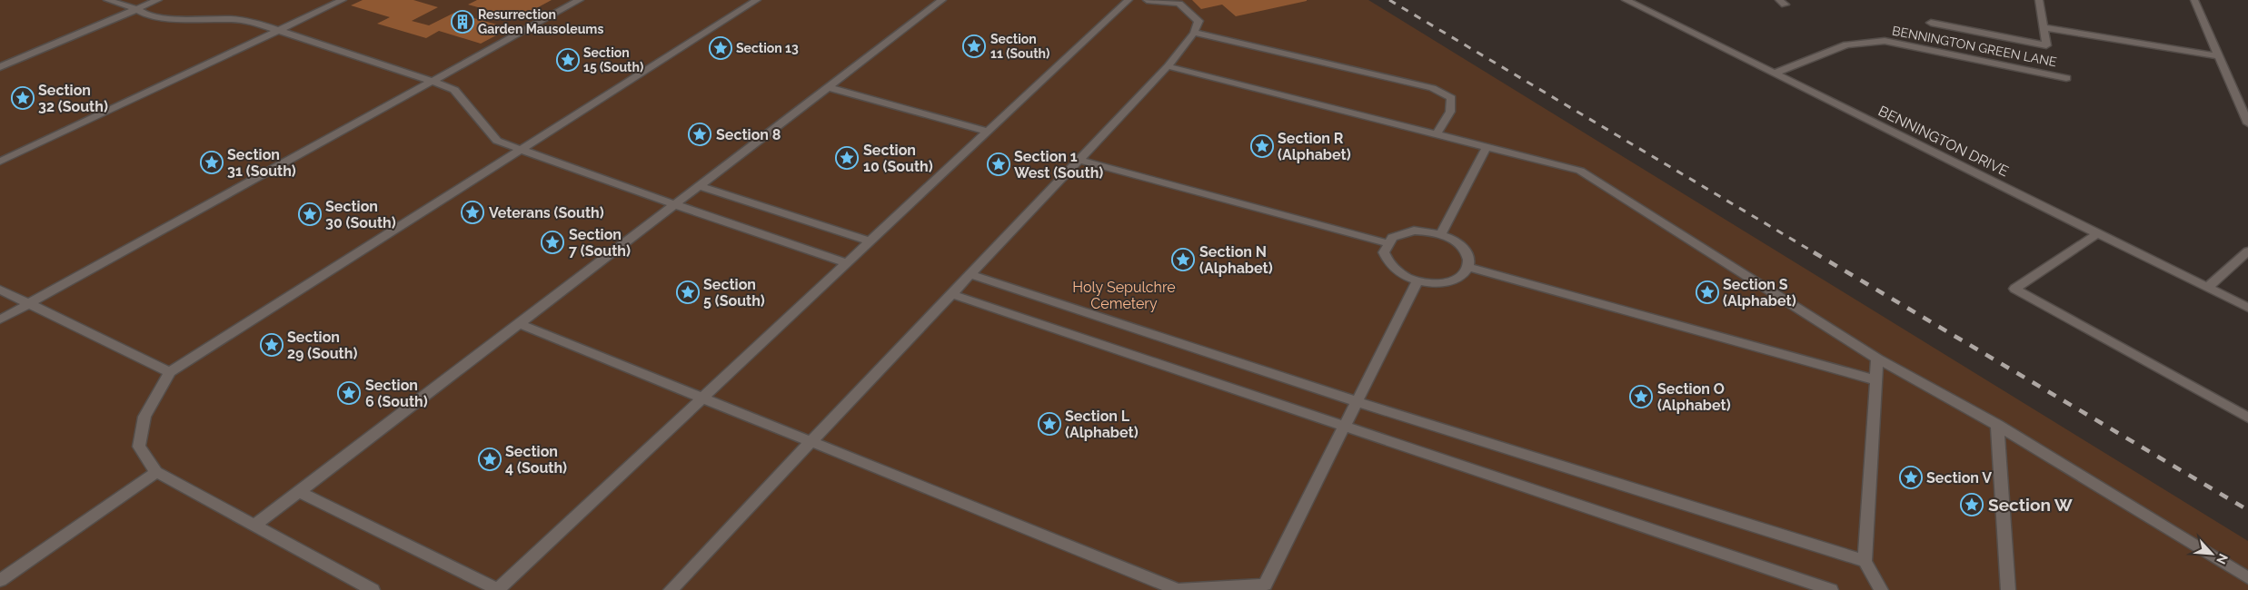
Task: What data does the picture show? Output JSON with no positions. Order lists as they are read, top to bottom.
{
  "streets": {
    "street": ["BENNINGTON GREEN LANE", "BENNINGTON DRIVE"]
  },
  "crossings": [
    ["BENNINGTON GREEN LANE", "BENNINGTON DRIVE"]
  ],
  "parks": ["Holy Sepulchre Cemetery"],
  "places": {
    "building": ["Resurrection Garden Mausoleums"],
    "place": [
      "Section 11 (South)",
      "Section 13",
      "Section 15 (South)",
      "Section 32 (South)",
      "Section 8",
      "Section R (Alphabet)",
      "Section 10 (South)",
      "Section 31 (South)",
      "Section 1 West (South)",
      "Veterans (South)",
      "Section 30 (South)",
      "Section 7 (South)",
      "Section N (Alphabet)",
      "Section 5 (South)",
      "Section S (Alphabet)",
      "Section 29 (South)",
      "Section 6 (South)",
      "Section O (Alphabet)",
      "Section L (Alphabet)",
      "Section 4 (South)",
      "Section V",
      "Section W"
    ]
  },
  "north": "bottom right"
}
